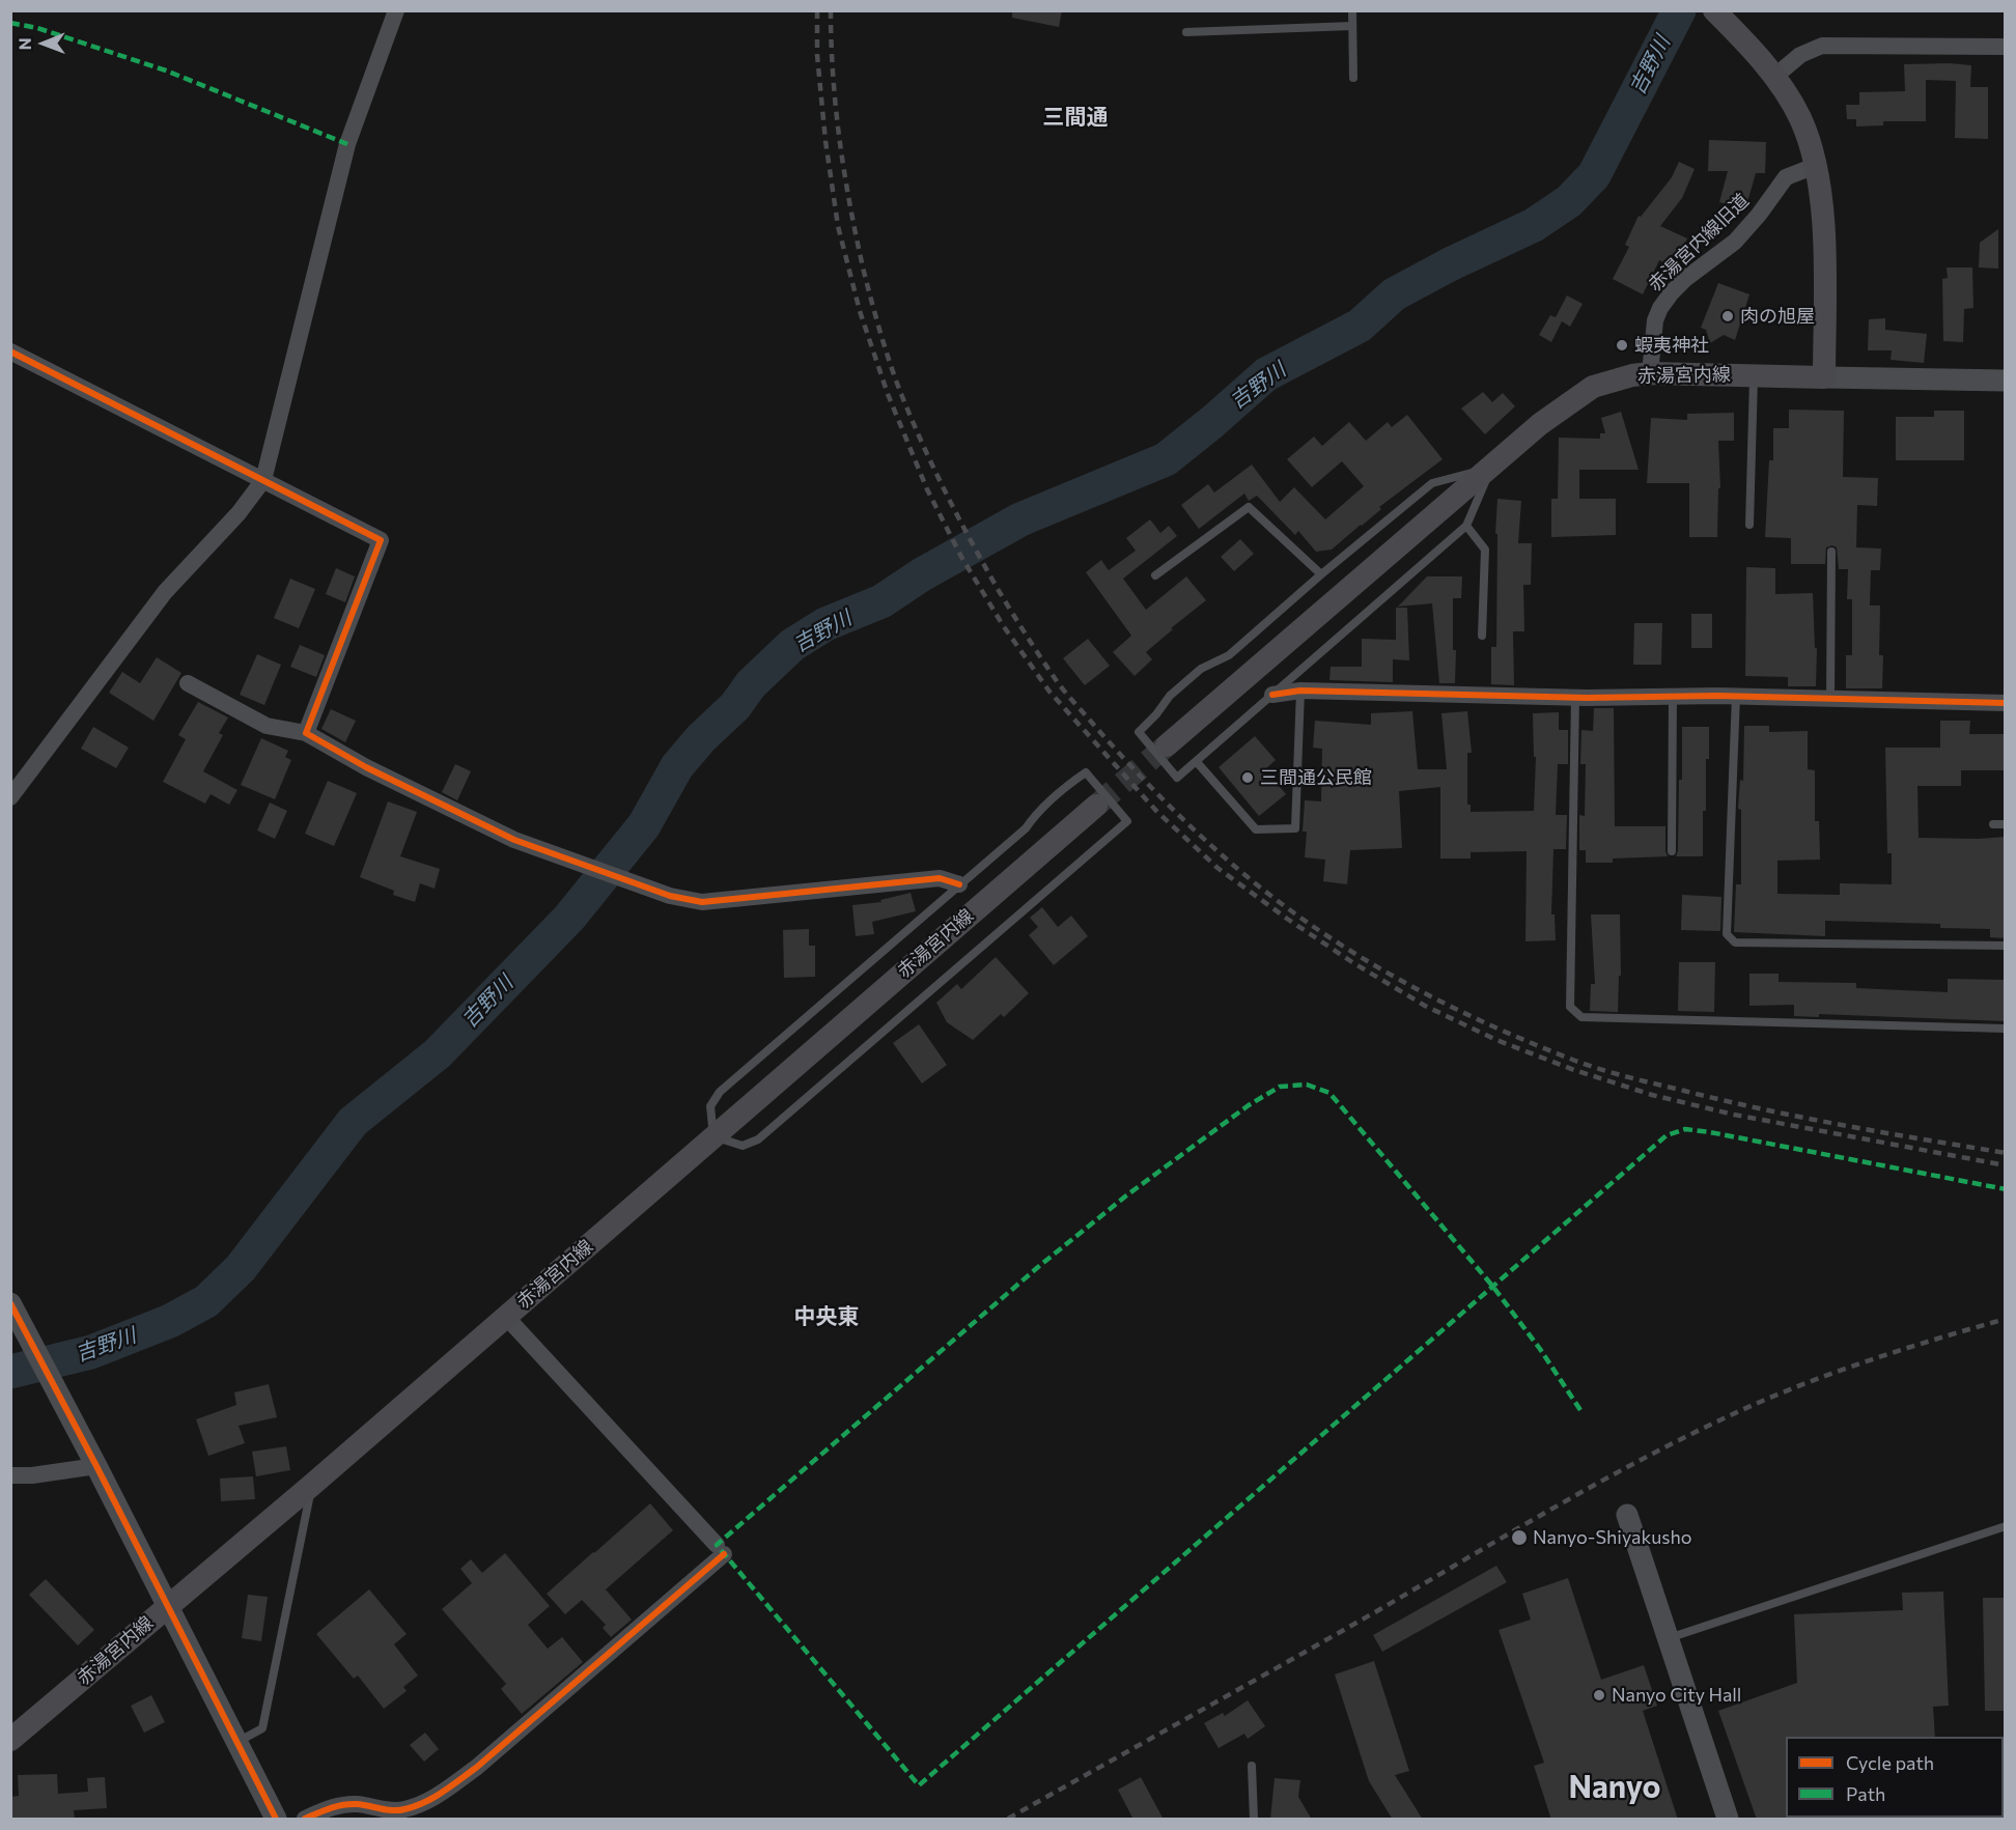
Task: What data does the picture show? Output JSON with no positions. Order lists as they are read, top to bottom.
{
  "streets": {
    "main road": ["赤湯宮内線"],
    "street": ["赤湯宮内線旧道"]
  },
  "crossings": [
    ["赤湯宮内線旧道", "赤湯宮内線"]
  ],
  "districts": ["三間通", "中央東", "Nanyo"],
  "water": ["吉野川"],
  "places": [
    "肉の旭屋",
    "蝦夷神社",
    "三間通公民館",
    "Nanyo-Shiyakusho",
    "Nanyo City Hall"
  ],
  "legend": ["Cycle path", "Path"],
  "north": "left"
}
